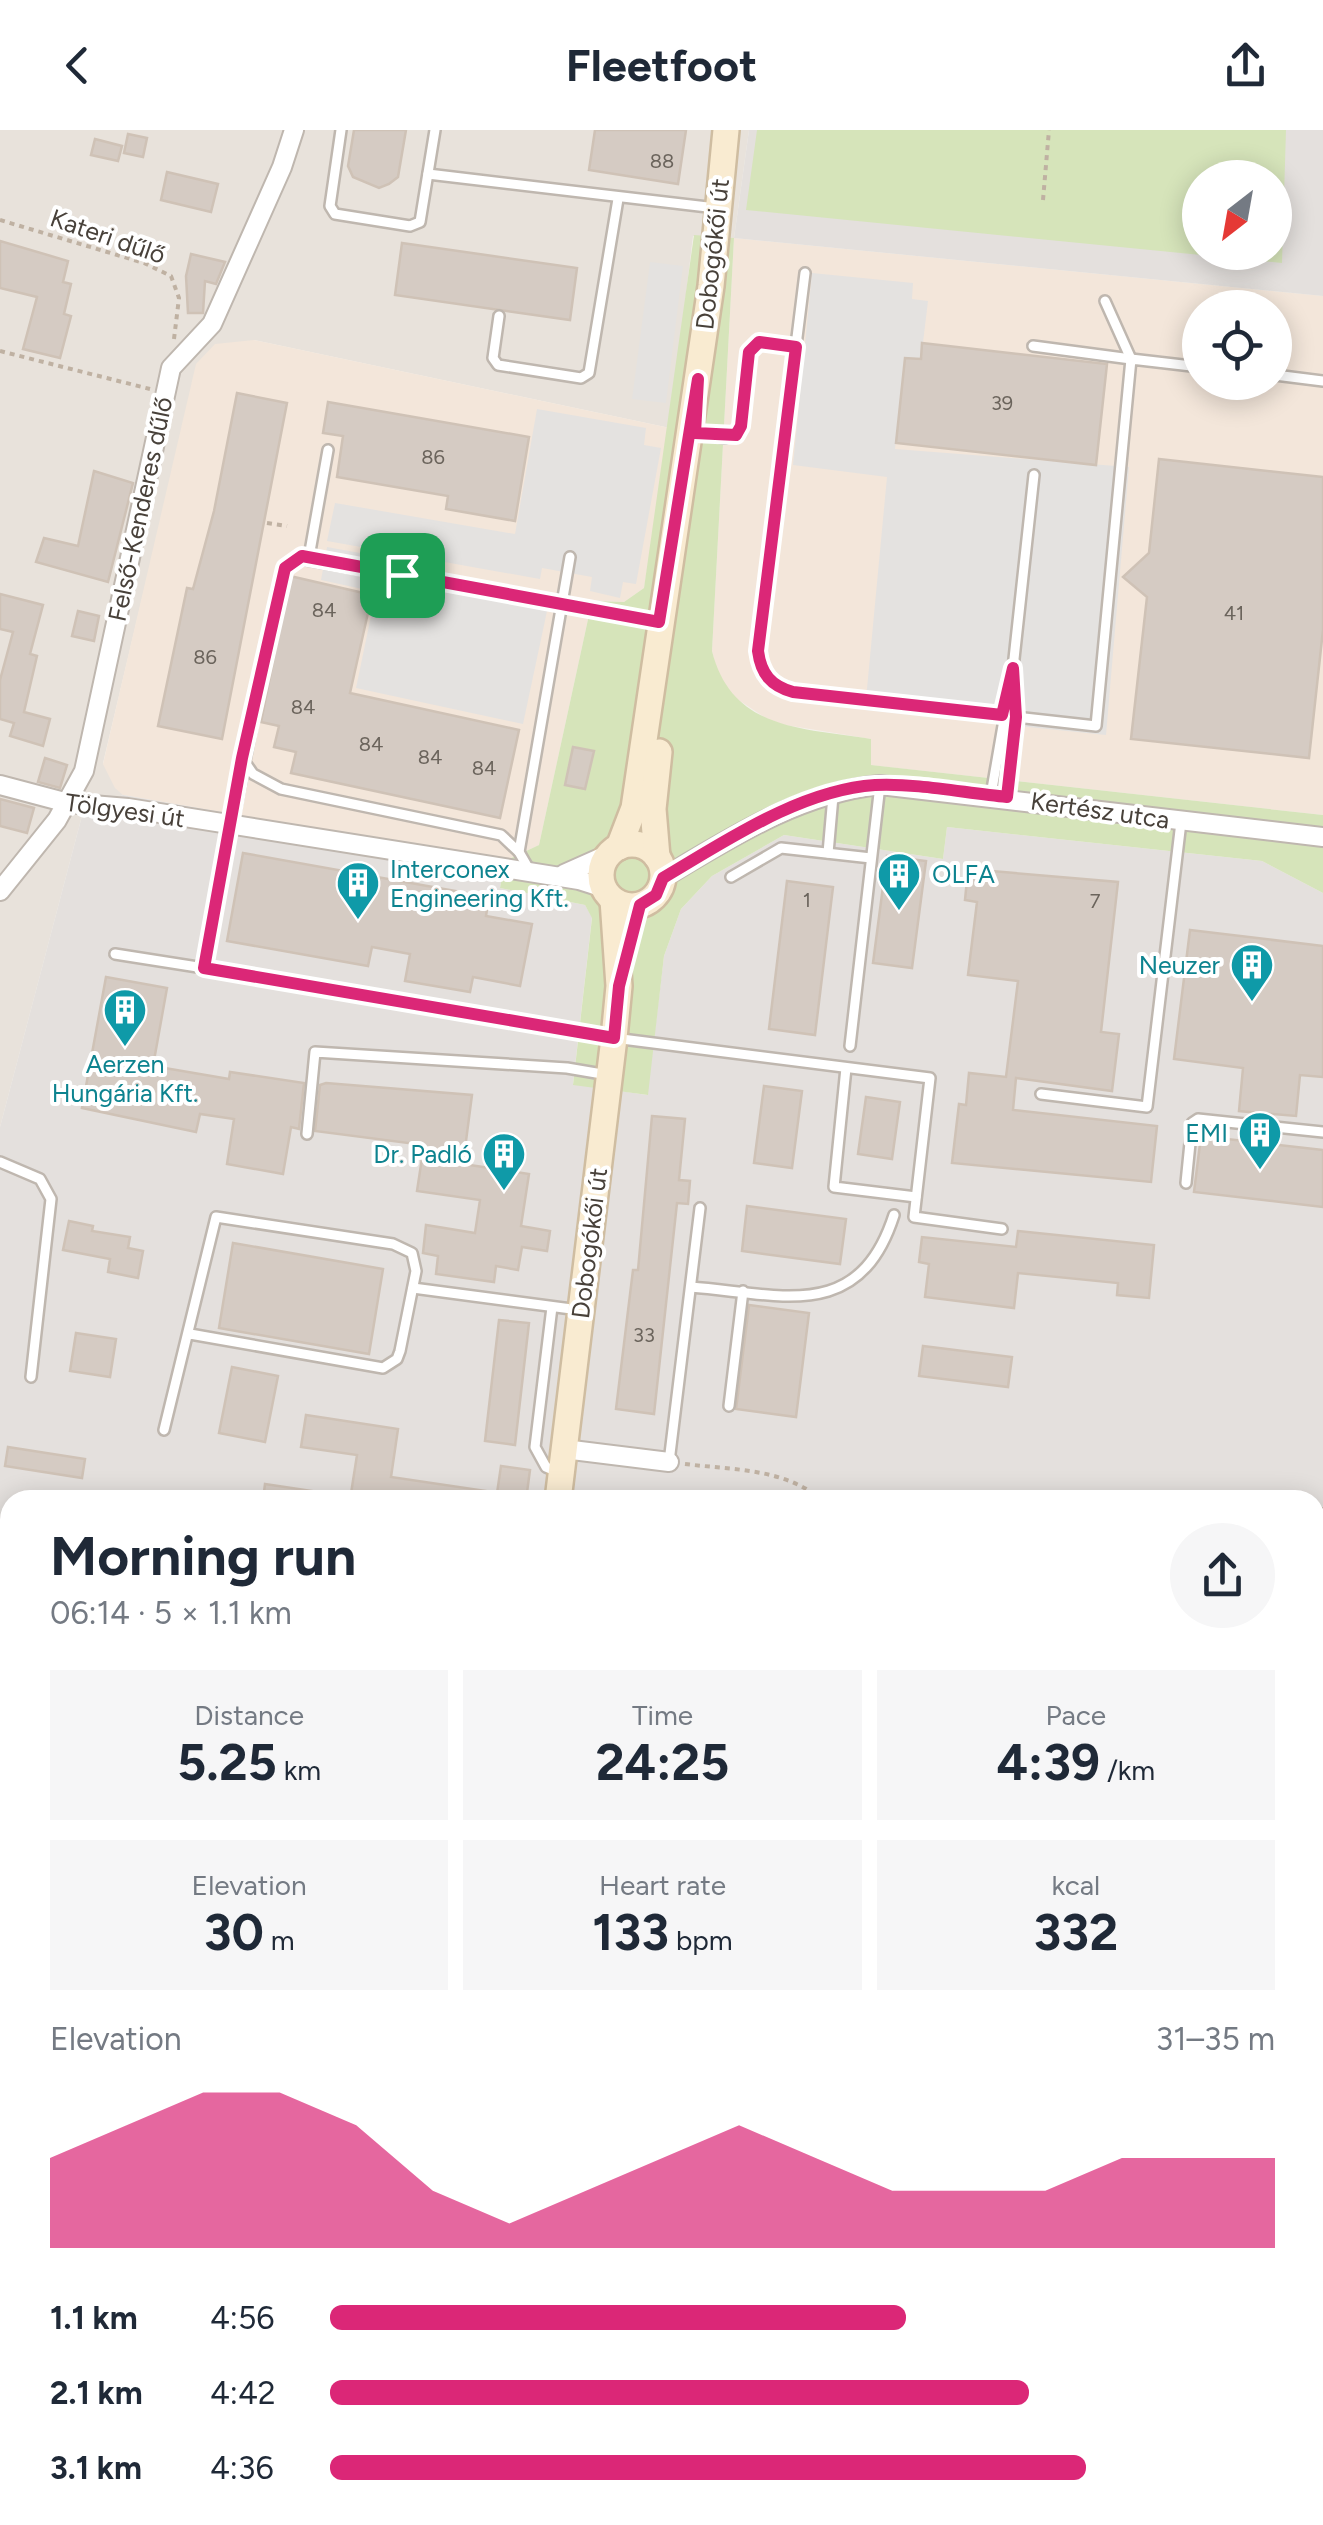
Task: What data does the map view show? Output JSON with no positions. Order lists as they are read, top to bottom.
{
  "streets": {
    "main road": ["Dobogókői út"],
    "street": ["Felső-Kenderes dűlő", "Tölgyesi út", "Kertész utca"],
    "path": ["Kateri dűlő"]
  },
  "crossings": [
    ["Kateri dűlő", "Felső-Kenderes dűlő"],
    ["Dobogókői út", "Tölgyesi út"],
    ["Dobogókői út", "Kertész utca"],
    ["Felső-Kenderes dűlő", "Tölgyesi út"],
    ["Tölgyesi út", "Kertész utca"]
  ],
  "places": {
    "building": [
      "OLFA",
      "Interconex Engineering Kft.",
      "Neuzer",
      "Aerzen Hungária Kft.",
      "EMI",
      "Dr. Padló"
    ]
  },
  "house_numbers": [
    "88",
    "39",
    "86",
    "84",
    "41",
    "86",
    "84",
    "84",
    "84",
    "84",
    "1",
    "7",
    "33"
  ],
  "north": "bottom left",
  "page": {
    "header": "Fleetfoot",
    "heading": ["Morning run", "06:14 · 5 × 1.1 km"],
    "stats": [
      ["Distance", "5.25 km"],
      ["Time", "24:25"],
      ["Pace", "4:39 /km"],
      ["Elevation", "30 m"],
      ["Heart rate", "133 bpm"],
      ["kcal", "332"]
    ],
    "chart": ["Elevation", "31–35 m"],
    "list": [
      {
        "name": "1.1 km",
        "note": "4:56"
      },
      {
        "name": "2.1 km",
        "note": "4:42"
      },
      {
        "name": "3.1 km",
        "note": "4:36"
      }
    ]
  }
}
